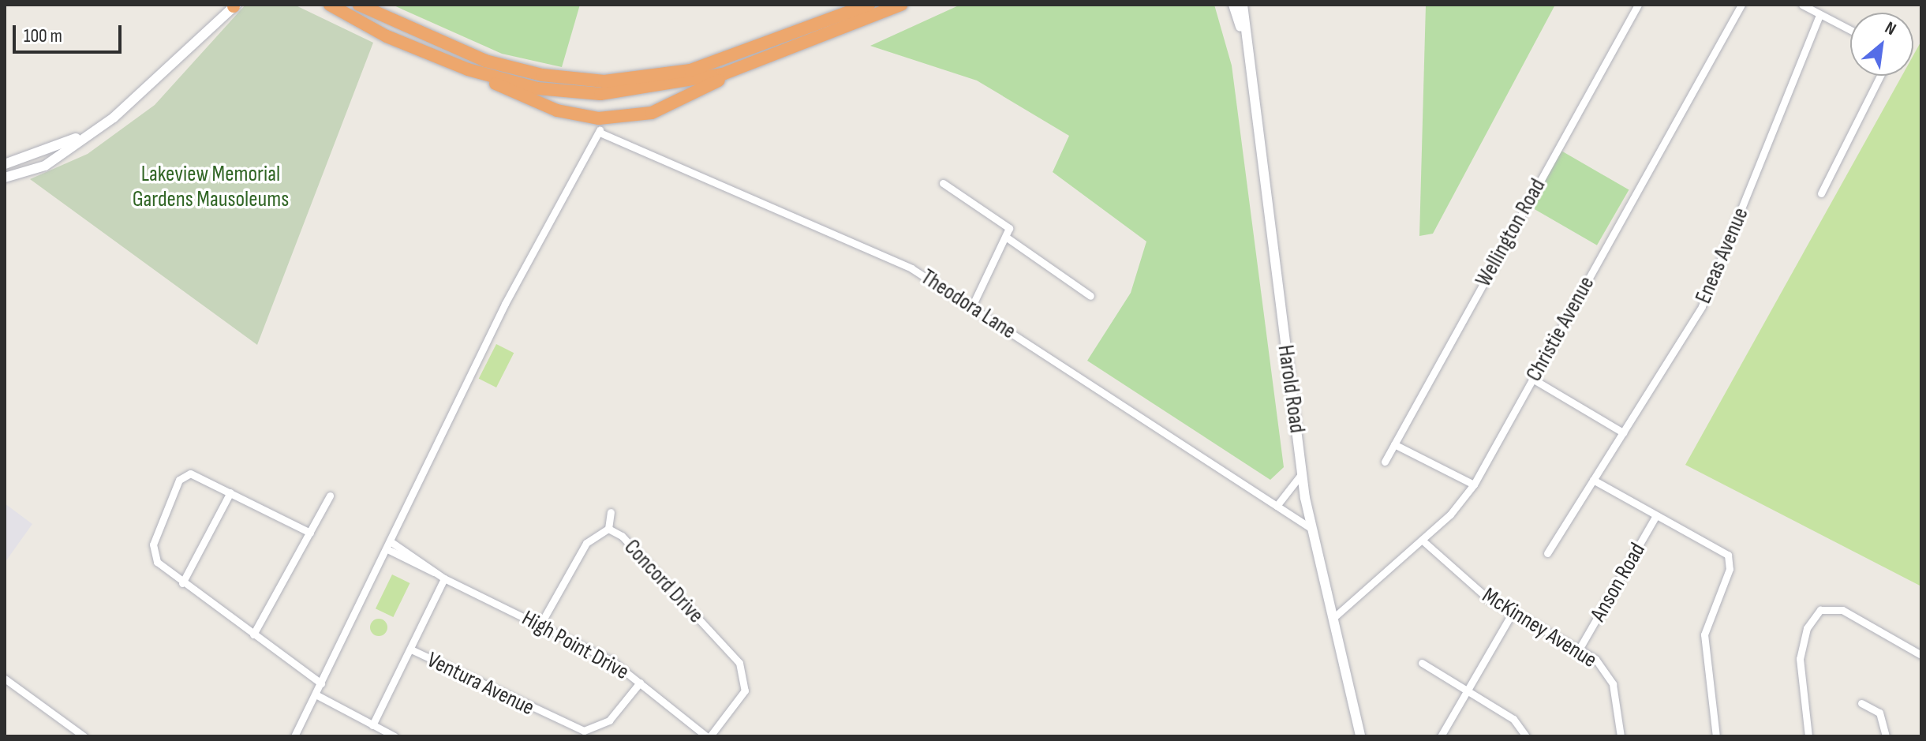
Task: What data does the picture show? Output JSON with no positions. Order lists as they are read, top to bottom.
{
  "streets": {
    "main road": ["Harold Road"],
    "street": [
      "Wellington Road",
      "Eneas Avenue",
      "Theodora Lane",
      "Christie Avenue",
      "Concord Drive",
      "Anson Road",
      "McKinney Avenue",
      "High Point Drive",
      "Ventura Avenue"
    ]
  },
  "crossings": [
    ["Theodora Lane", "Harold Road"],
    ["Christie Avenue", "Harold Road"],
    ["Christie Avenue", "McKinney Avenue"],
    ["Concord Drive", "High Point Drive"],
    ["Anson Road", "McKinney Avenue"],
    ["High Point Drive", "Ventura Avenue"]
  ],
  "parks": ["Lakeview Memorial Gardens Mausoleums"],
  "scale_bar": "100 m",
  "north": "top right"
}
